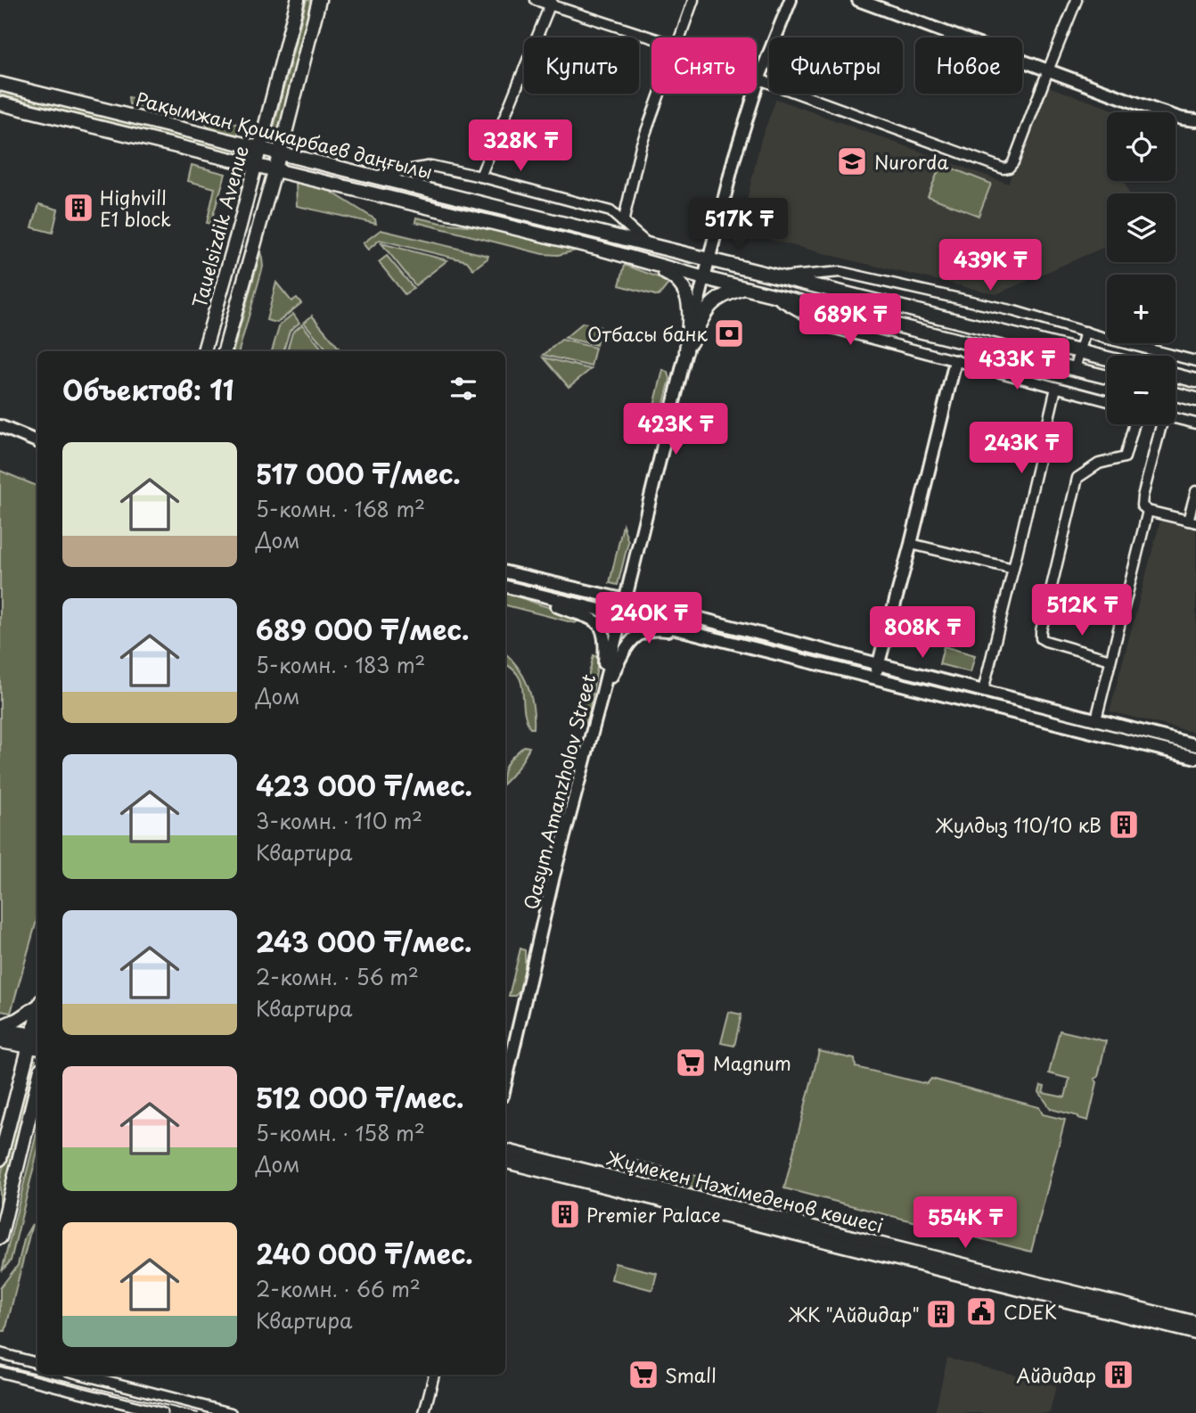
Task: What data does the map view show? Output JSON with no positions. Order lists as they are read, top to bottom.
{
  "streets": {
    "main road": ["Рақымжан Қошқарбаев даңғылы", "Tauelsizdik Avenue", "Жұмекен Нәжімеденов көшесі"],
    "street": ["Qasym Amanzholov Street"]
  },
  "crossings": [
    ["Рақымжан Қошқарбаев даңғылы", "Tauelsizdik Avenue"],
    ["Рақымжан Қошқарбаев даңғылы", "Qasym Amanzholov Street"]
  ],
  "places": {
    "school or university": ["Nurorda"],
    "building": [
      "Highvill E1 block",
      "Жулдыз 110/10 кВ",
      "Premier Palace",
      "ЖК \"Айдидар\"",
      "Айдидар"
    ],
    "bank": ["Отбасы банк"],
    "supermarket": ["Magnum", "Small"],
    "public building": ["CDEK"]
  },
  "page": {
    "chip": [
      "Купить",
      "Снять",
      "Фильтры",
      "Новое"
    ],
    "map_buttons": ["+", "−"],
    "price": [
      "328K ₸",
      "517K ₸",
      "439K ₸",
      "689K ₸",
      "433K ₸",
      "423K ₸",
      "243K ₸",
      "512K ₸",
      "240K ₸",
      "808K ₸",
      "554K ₸"
    ],
    "heading": "Объектов: 11",
    "list": [
      {
        "name": "517 000 ₸/мес.",
        "note": "5-комн. · 168 m² · Дом"
      },
      {
        "name": "689 000 ₸/мес.",
        "note": "5-комн. · 183 m² · Дом"
      },
      {
        "name": "423 000 ₸/мес.",
        "note": "3-комн. · 110 m² · Квартира"
      },
      {
        "name": "243 000 ₸/мес.",
        "note": "2-комн. · 56 m² · Квартира"
      },
      {
        "name": "512 000 ₸/мес.",
        "note": "5-комн. · 158 m² · Дом"
      },
      {
        "name": "240 000 ₸/мес.",
        "note": "2-комн. · 66 m² · Квартира"
      }
    ]
  }
}
